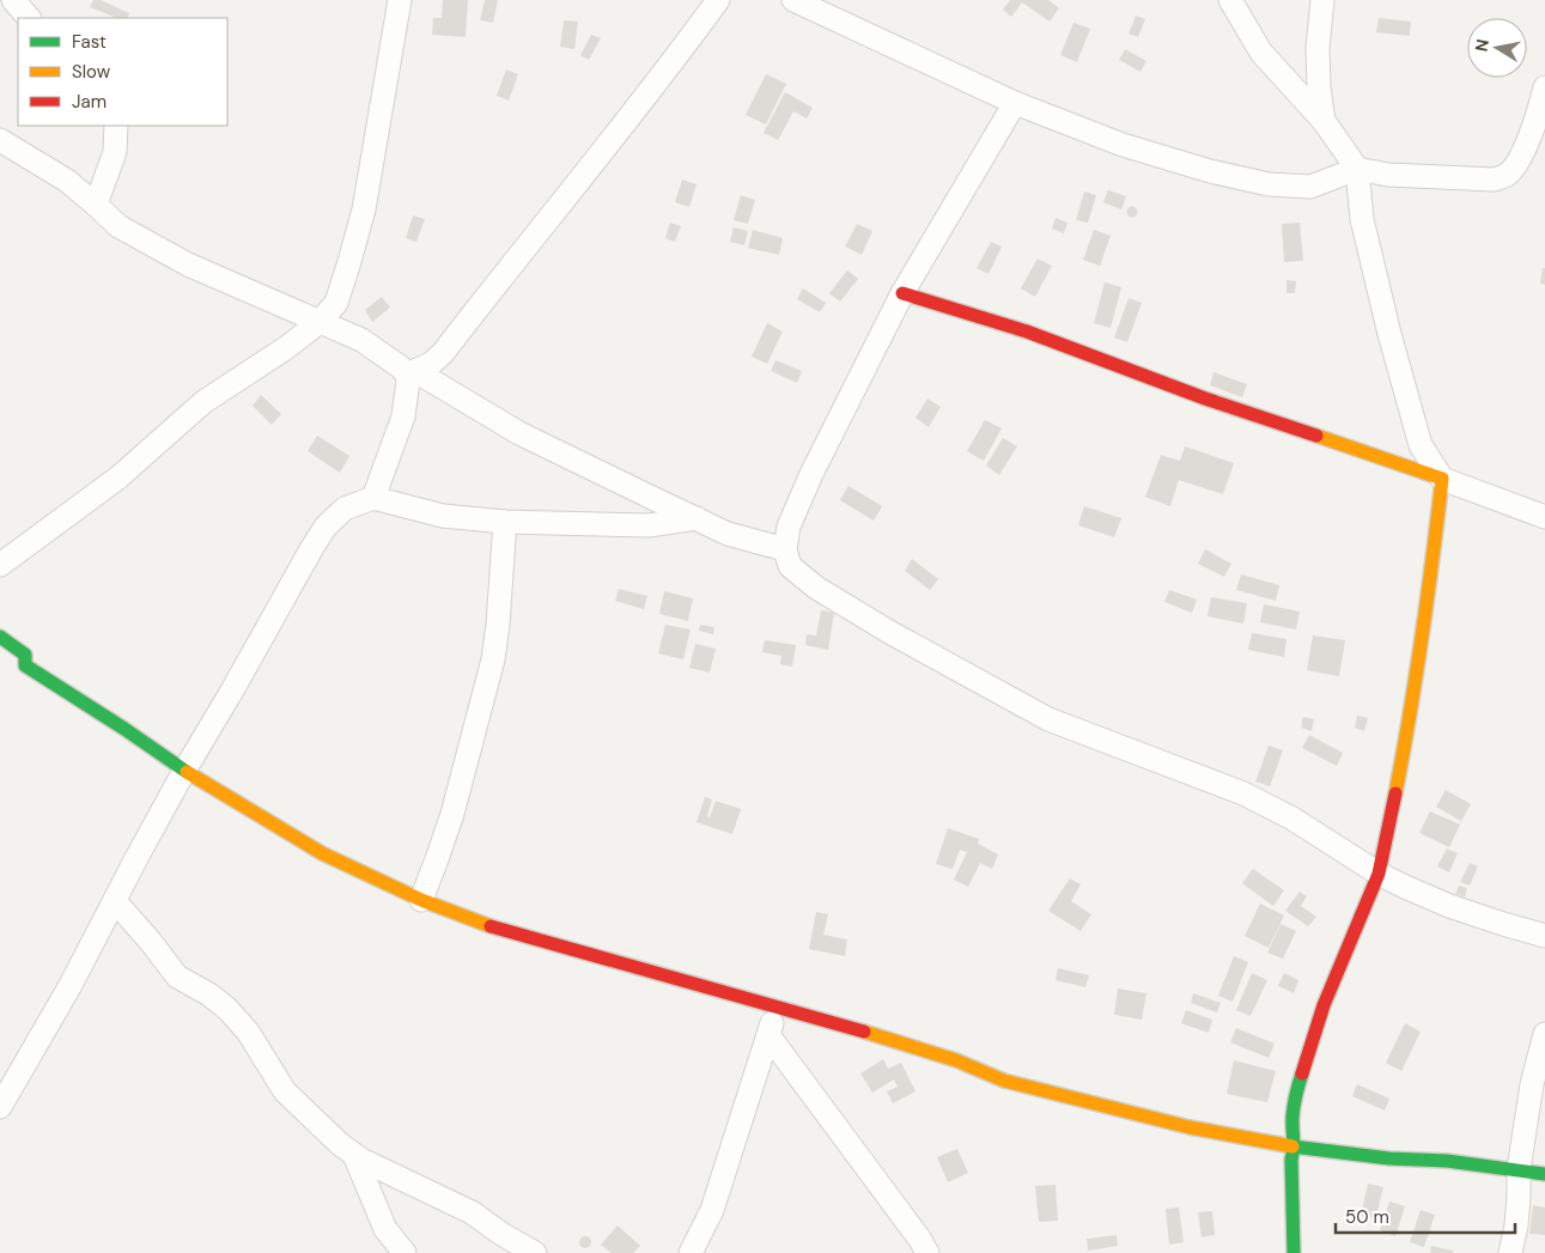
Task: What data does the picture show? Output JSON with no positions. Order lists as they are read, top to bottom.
{
  "legend": ["Fast", "Slow", "Jam"],
  "scale_bar": "50 m",
  "north": "left"
}
